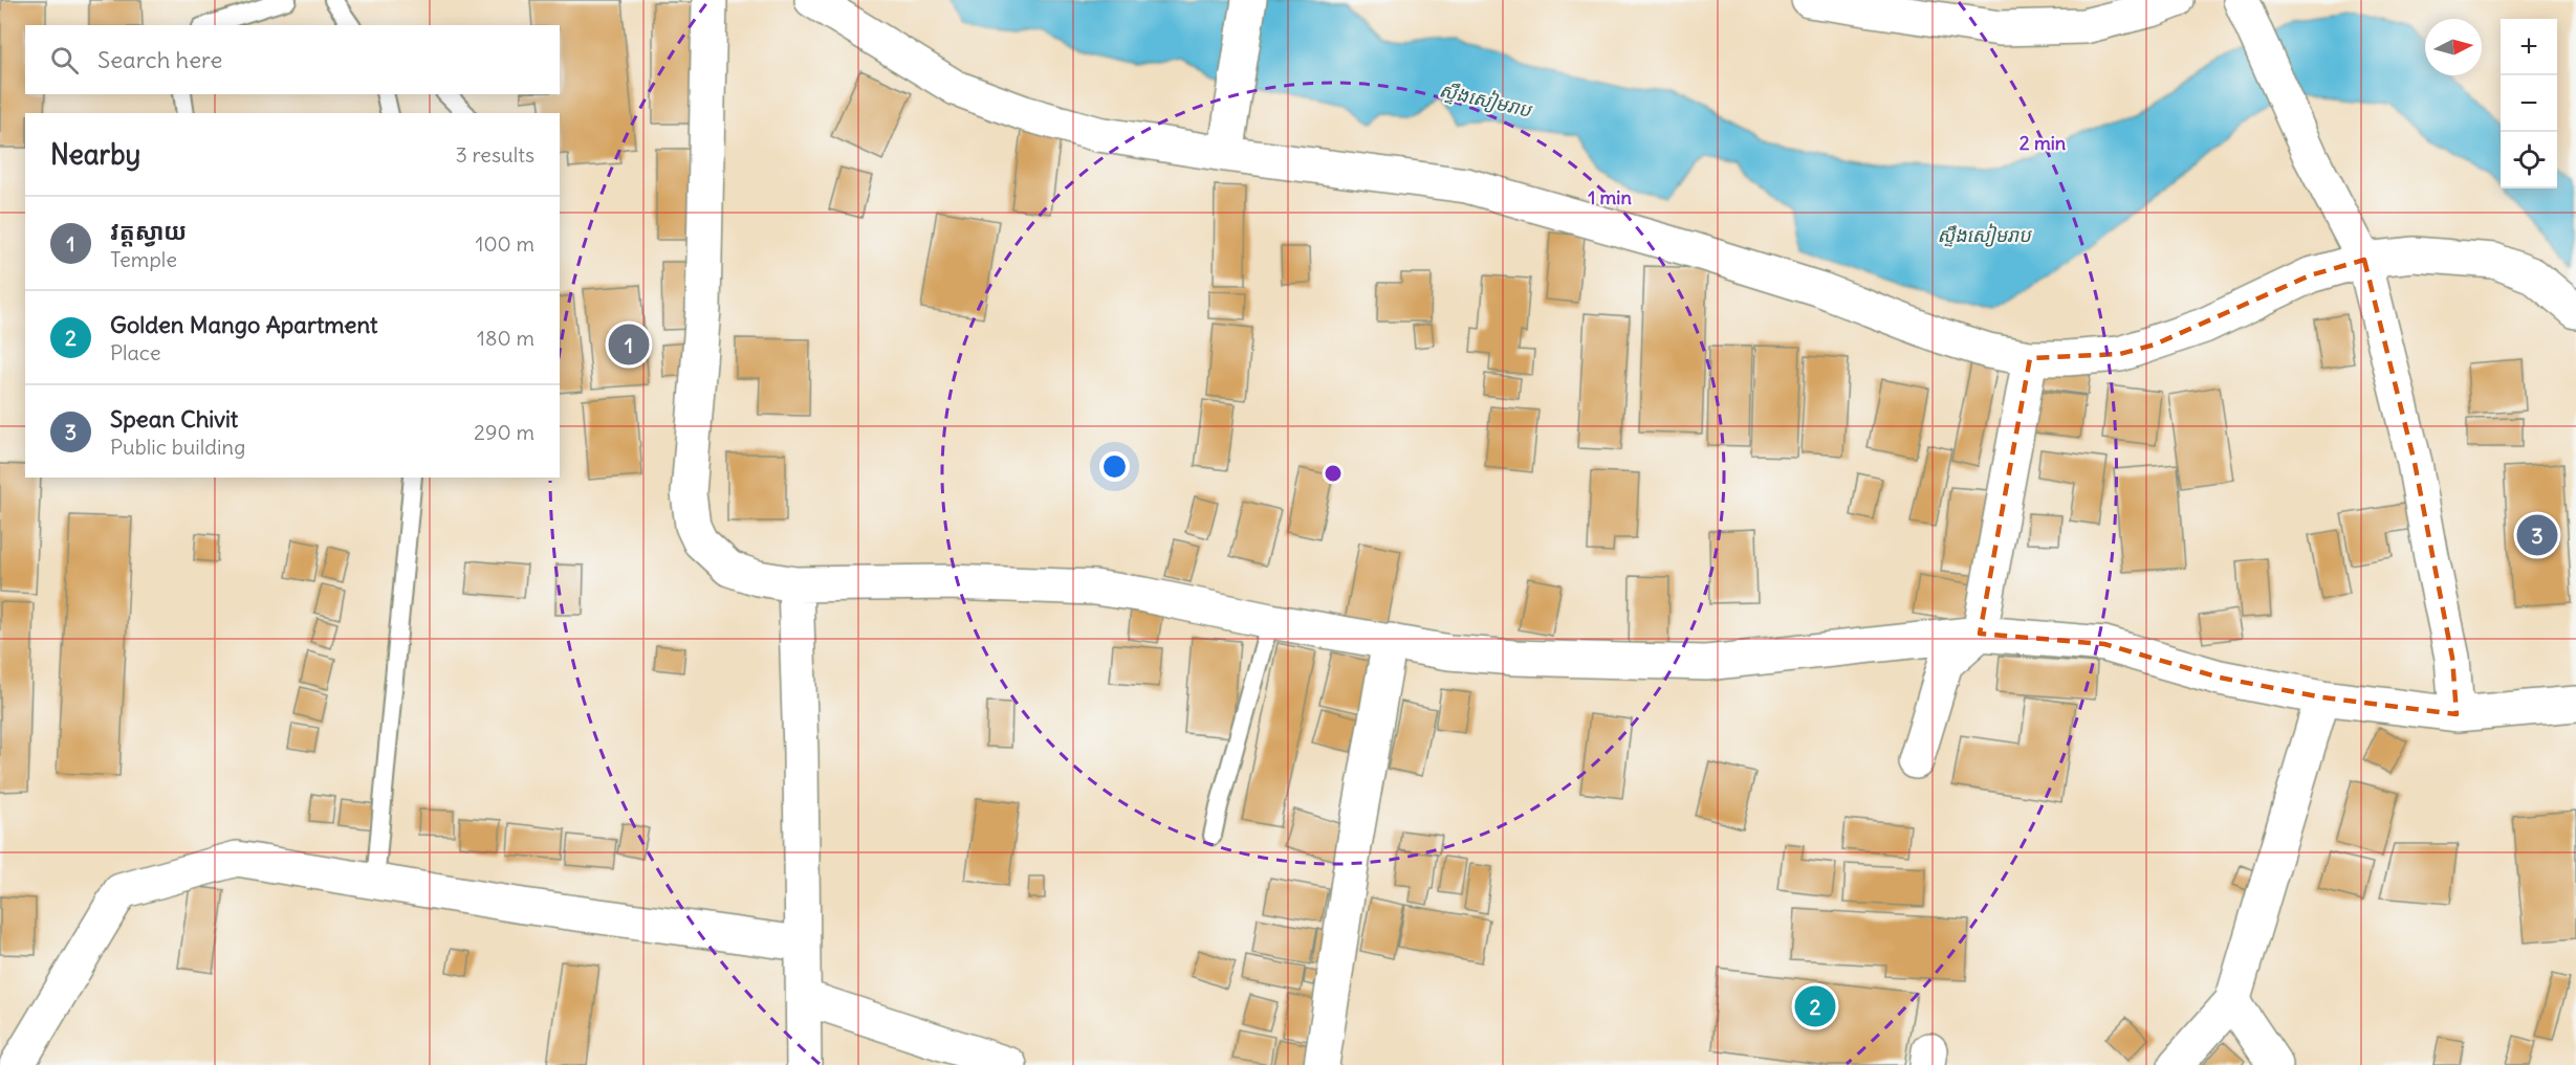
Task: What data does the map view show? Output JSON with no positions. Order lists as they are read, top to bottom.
{
  "water": ["ស្ទឹងសៀមរាប"],
  "north": "right",
  "page": {
    "map_buttons": ["+", "−"],
    "search": "Search here",
    "heading": ["Nearby", "3 results"],
    "list": [
      {
        "mark": "1",
        "name": "វត្តស្វាយ",
        "note": "Temple",
        "value": "100 m"
      },
      {
        "mark": "2",
        "name": "Golden Mango Apartment",
        "note": "Place",
        "value": "180 m"
      },
      {
        "mark": "3",
        "name": "Spean Chivit",
        "note": "Public building",
        "value": "290 m"
      }
    ],
    "pins": ["1", "3", "2"]
  },
  "rings": ["2 min", "1 min"]
}
